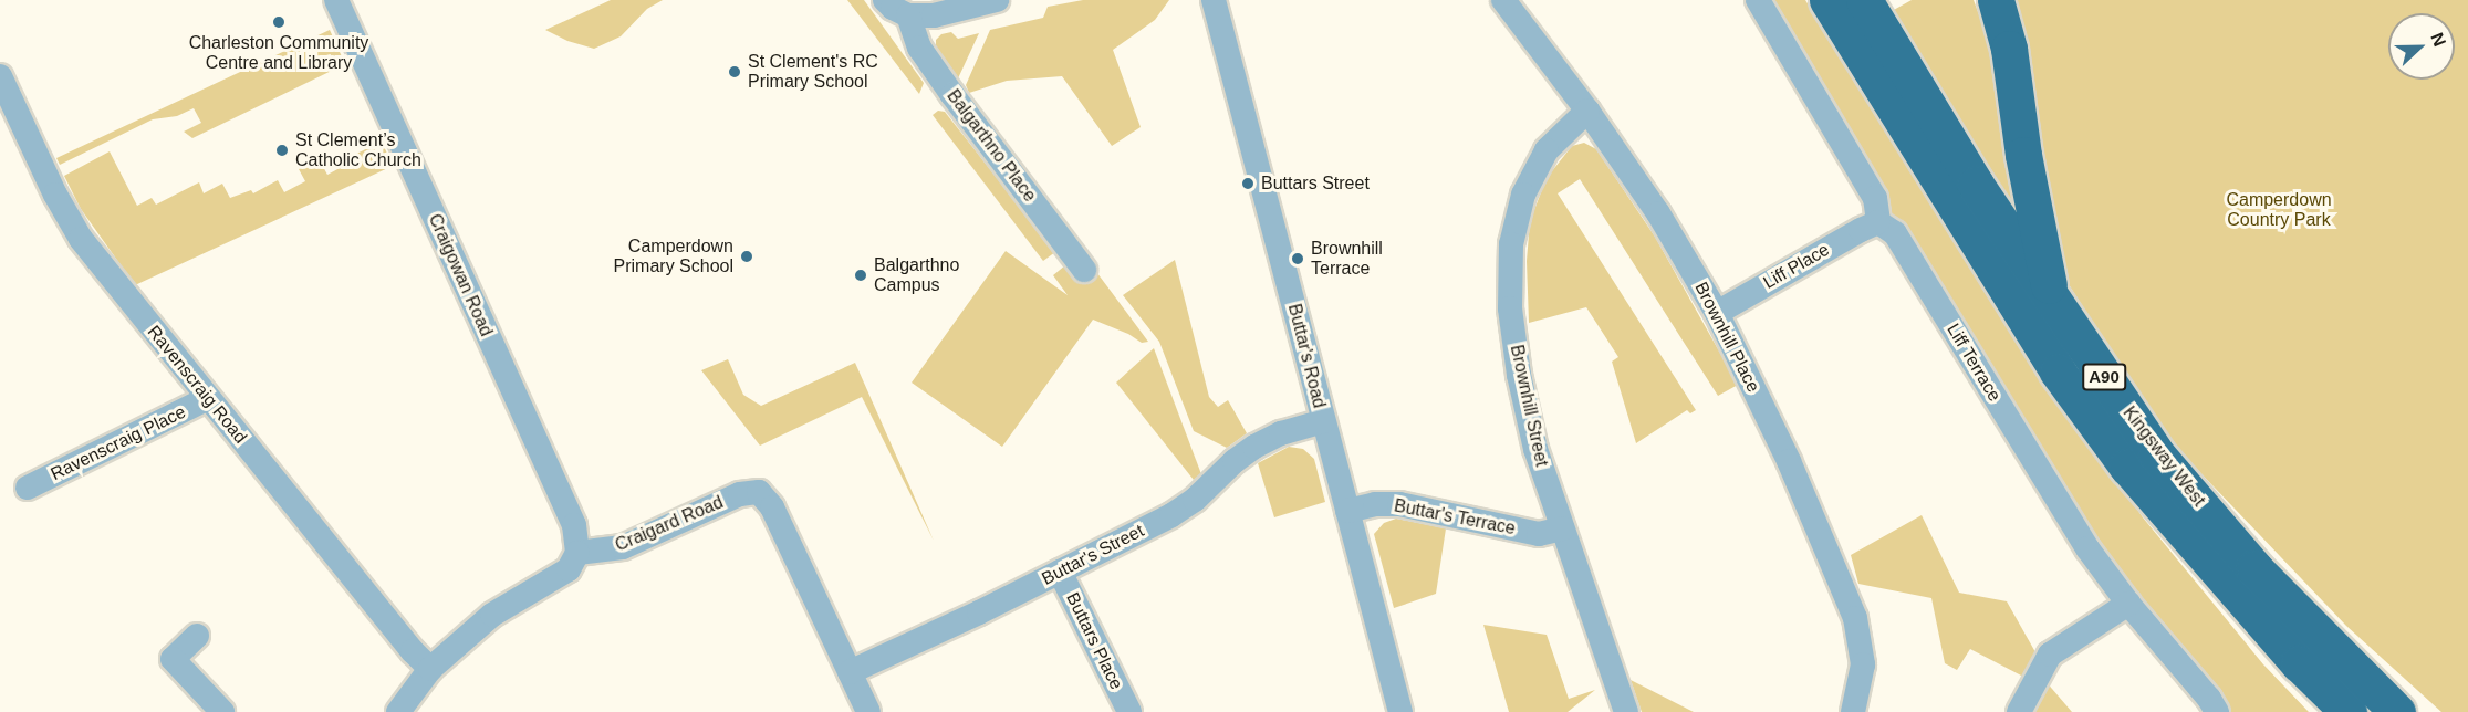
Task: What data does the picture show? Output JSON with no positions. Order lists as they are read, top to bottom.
{
  "streets": {
    "highway": ["A90", "Kingsway West"],
    "street": [
      "Balgarthno Place",
      "Liff Place",
      "Craigowan Road",
      "Brownhill Place",
      "Buttar's Road",
      "Liff Terrace",
      "Ravenscraig Road",
      "Brownhill Street",
      "Ravenscraig Place",
      "Buttar's Terrace",
      "Craigard Road",
      "Buttar's Street",
      "Buttars Place"
    ]
  },
  "crossings": [
    ["Liff Place", "Brownhill Place"],
    ["Liff Place", "Liff Terrace"],
    ["Craigowan Road", "Craigard Road"],
    ["Brownhill Place", "Brownhill Street"],
    ["Buttar's Road", "Buttar's Terrace"],
    ["Buttar's Road", "Buttar's Street"],
    ["Ravenscraig Road", "Ravenscraig Place"],
    ["Brownhill Street", "Buttar's Terrace"],
    ["Craigard Road", "Buttar's Street"],
    ["Buttar's Street", "Buttars Place"]
  ],
  "parks": ["Camperdown Country Park"],
  "places": [
    "Charleston Community Centre and Library",
    "St Clement's RC Primary School",
    "St Clement’s Catholic Church",
    "Buttars Street",
    "Camperdown Primary School",
    "Brownhill Terrace",
    "Balgarthno Campus"
  ],
  "north": "right"
}
